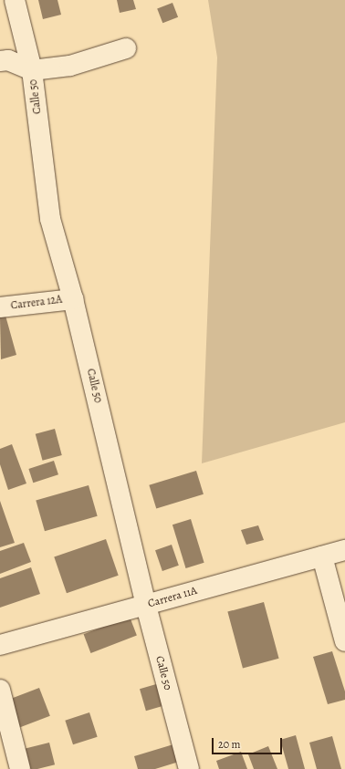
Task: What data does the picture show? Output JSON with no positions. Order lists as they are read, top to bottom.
{
  "streets": {
    "street": ["Calle 50", "Carrera 12A", "Carrera 11A"]
  },
  "crossings": [
    ["Calle 50", "Carrera 12A"],
    ["Calle 50", "Carrera 11A"]
  ],
  "scale_bar": "20 m"
}
